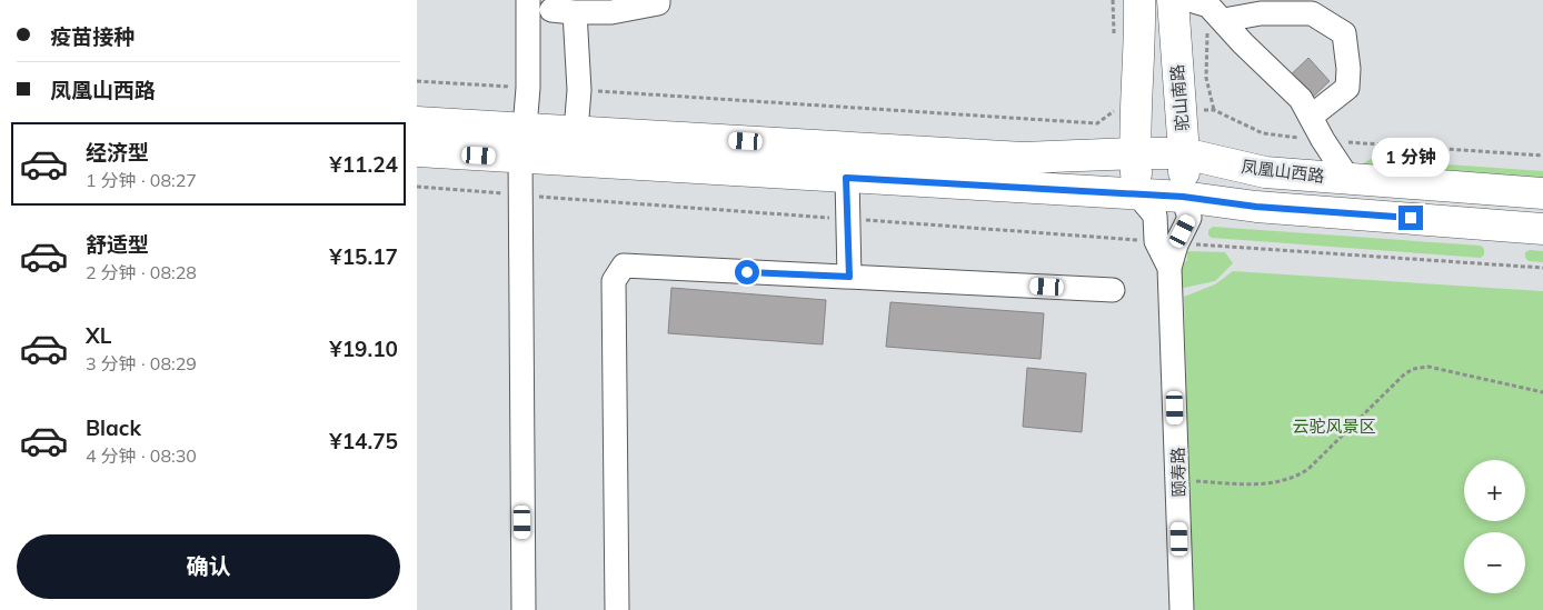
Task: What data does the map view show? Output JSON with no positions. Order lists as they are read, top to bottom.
{
  "streets": {
    "main road": ["驼山南路", "凤凰山西路"],
    "street": ["颐寿路"]
  },
  "crossings": [
    ["驼山南路", "凤凰山西路"]
  ],
  "parks": ["云驼风景区"],
  "page": {
    "banner": ["疫苗接种", "凤凰山西路"],
    "list": [
      {
        "name": "经济型",
        "note": "1 分钟 · 08:27",
        "value": "¥11.24"
      },
      {
        "name": "舒适型",
        "note": "2 分钟 · 08:28",
        "value": "¥15.17"
      },
      {
        "name": "XL",
        "note": "3 分钟 · 08:29",
        "value": "¥19.10"
      },
      {
        "name": "Black",
        "note": "4 分钟 · 08:30",
        "value": "¥14.75"
      }
    ],
    "bubble": "1 分钟",
    "map_buttons": ["+", "−"],
    "buttons": "确认"
  }
}
